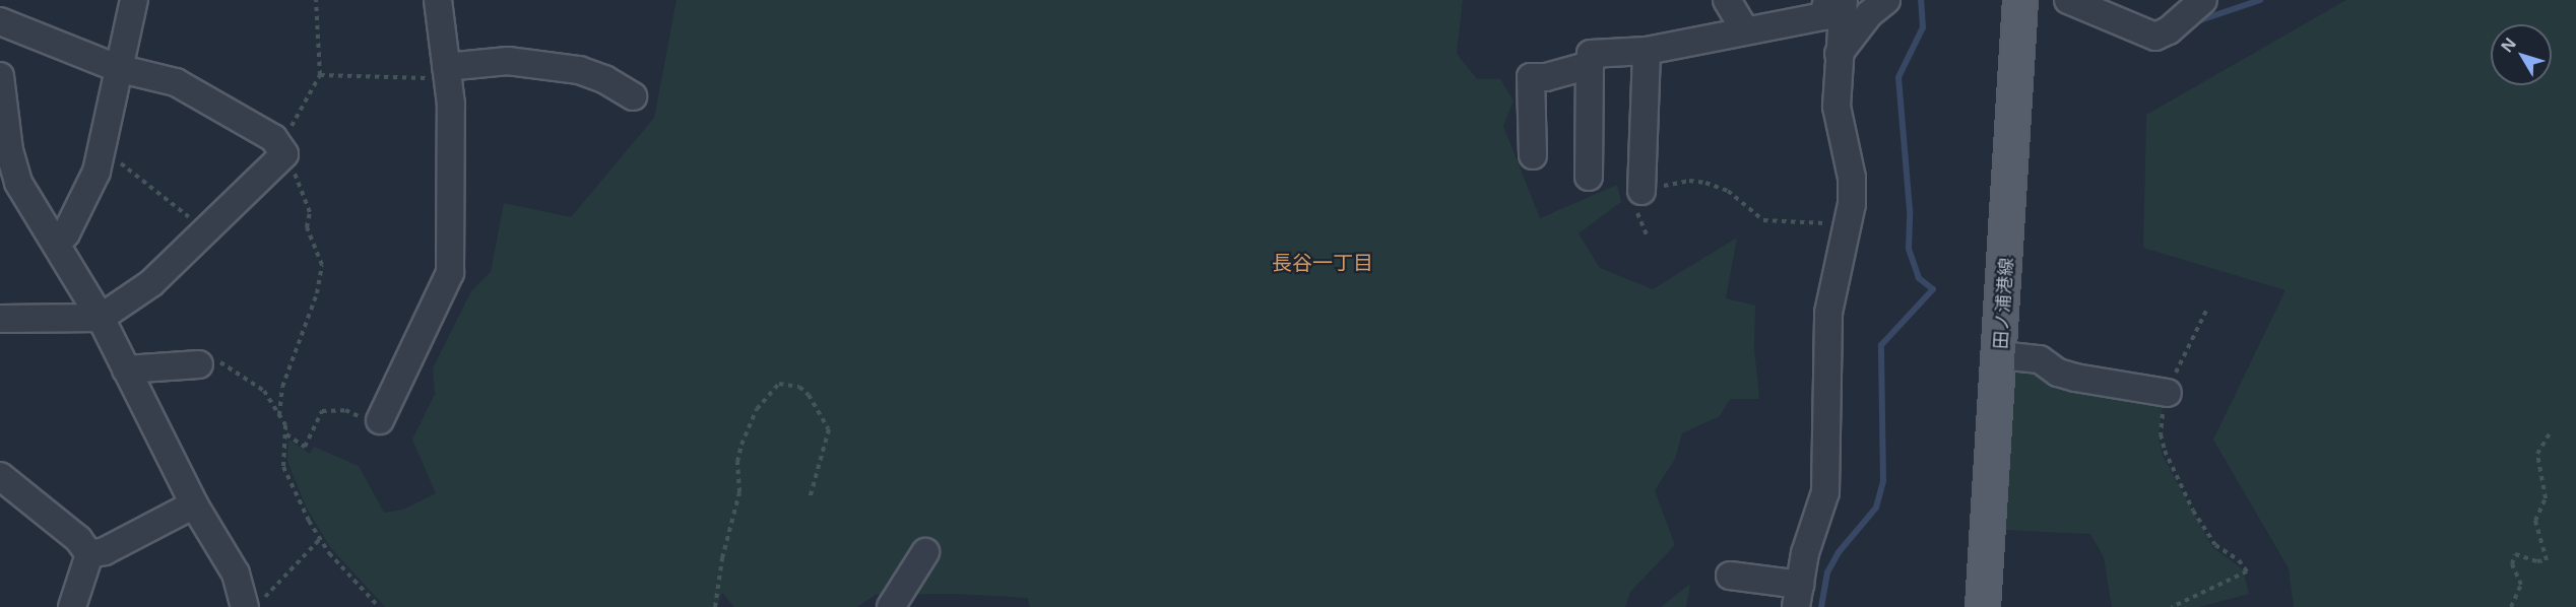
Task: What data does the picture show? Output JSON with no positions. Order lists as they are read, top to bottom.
{
  "streets": {
    "main road": ["田ノ浦港線"]
  },
  "districts": ["長谷一丁目"],
  "north": "top left"
}
